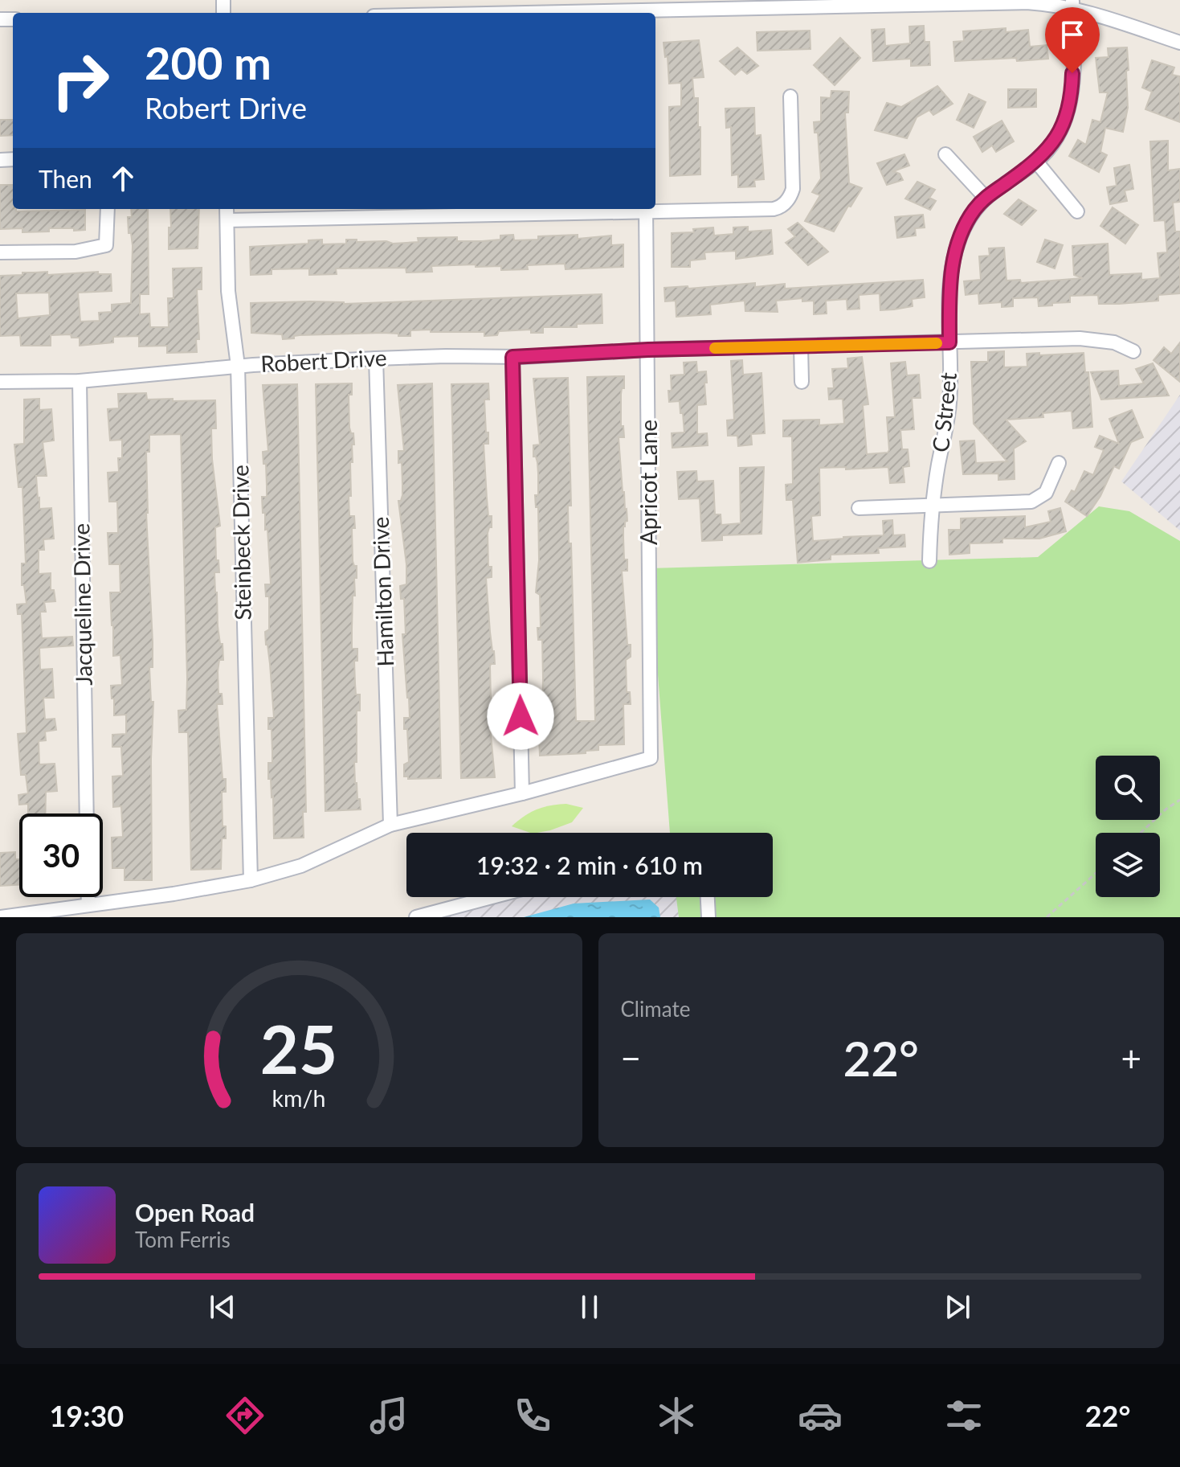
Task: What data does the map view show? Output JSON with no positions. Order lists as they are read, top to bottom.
{
  "streets": {
    "street": [
      "Robert Drive",
      "C Street",
      "Apricot Lane",
      "Steinbeck Drive",
      "Hamilton Drive",
      "Jacqueline Drive"
    ]
  },
  "crossings": [
    ["Robert Drive", "C Street"],
    ["Robert Drive", "Apricot Lane"],
    ["Robert Drive", "Steinbeck Drive"],
    ["Robert Drive", "Hamilton Drive"],
    ["Robert Drive", "Jacqueline Drive"]
  ],
  "page": {
    "turn": ["200 m", "Robert Drive"],
    "then": "Then",
    "limit": "30",
    "trip": "19:32 · 2 min · 610 m",
    "tile": "Climate",
    "heat": ["−", "22°", "+"],
    "song": ["Open Road", "Tom Ferris"],
    "tabs": ["19:30", "22°"],
    "gauge": ["25", "km/h"]
  }
}
